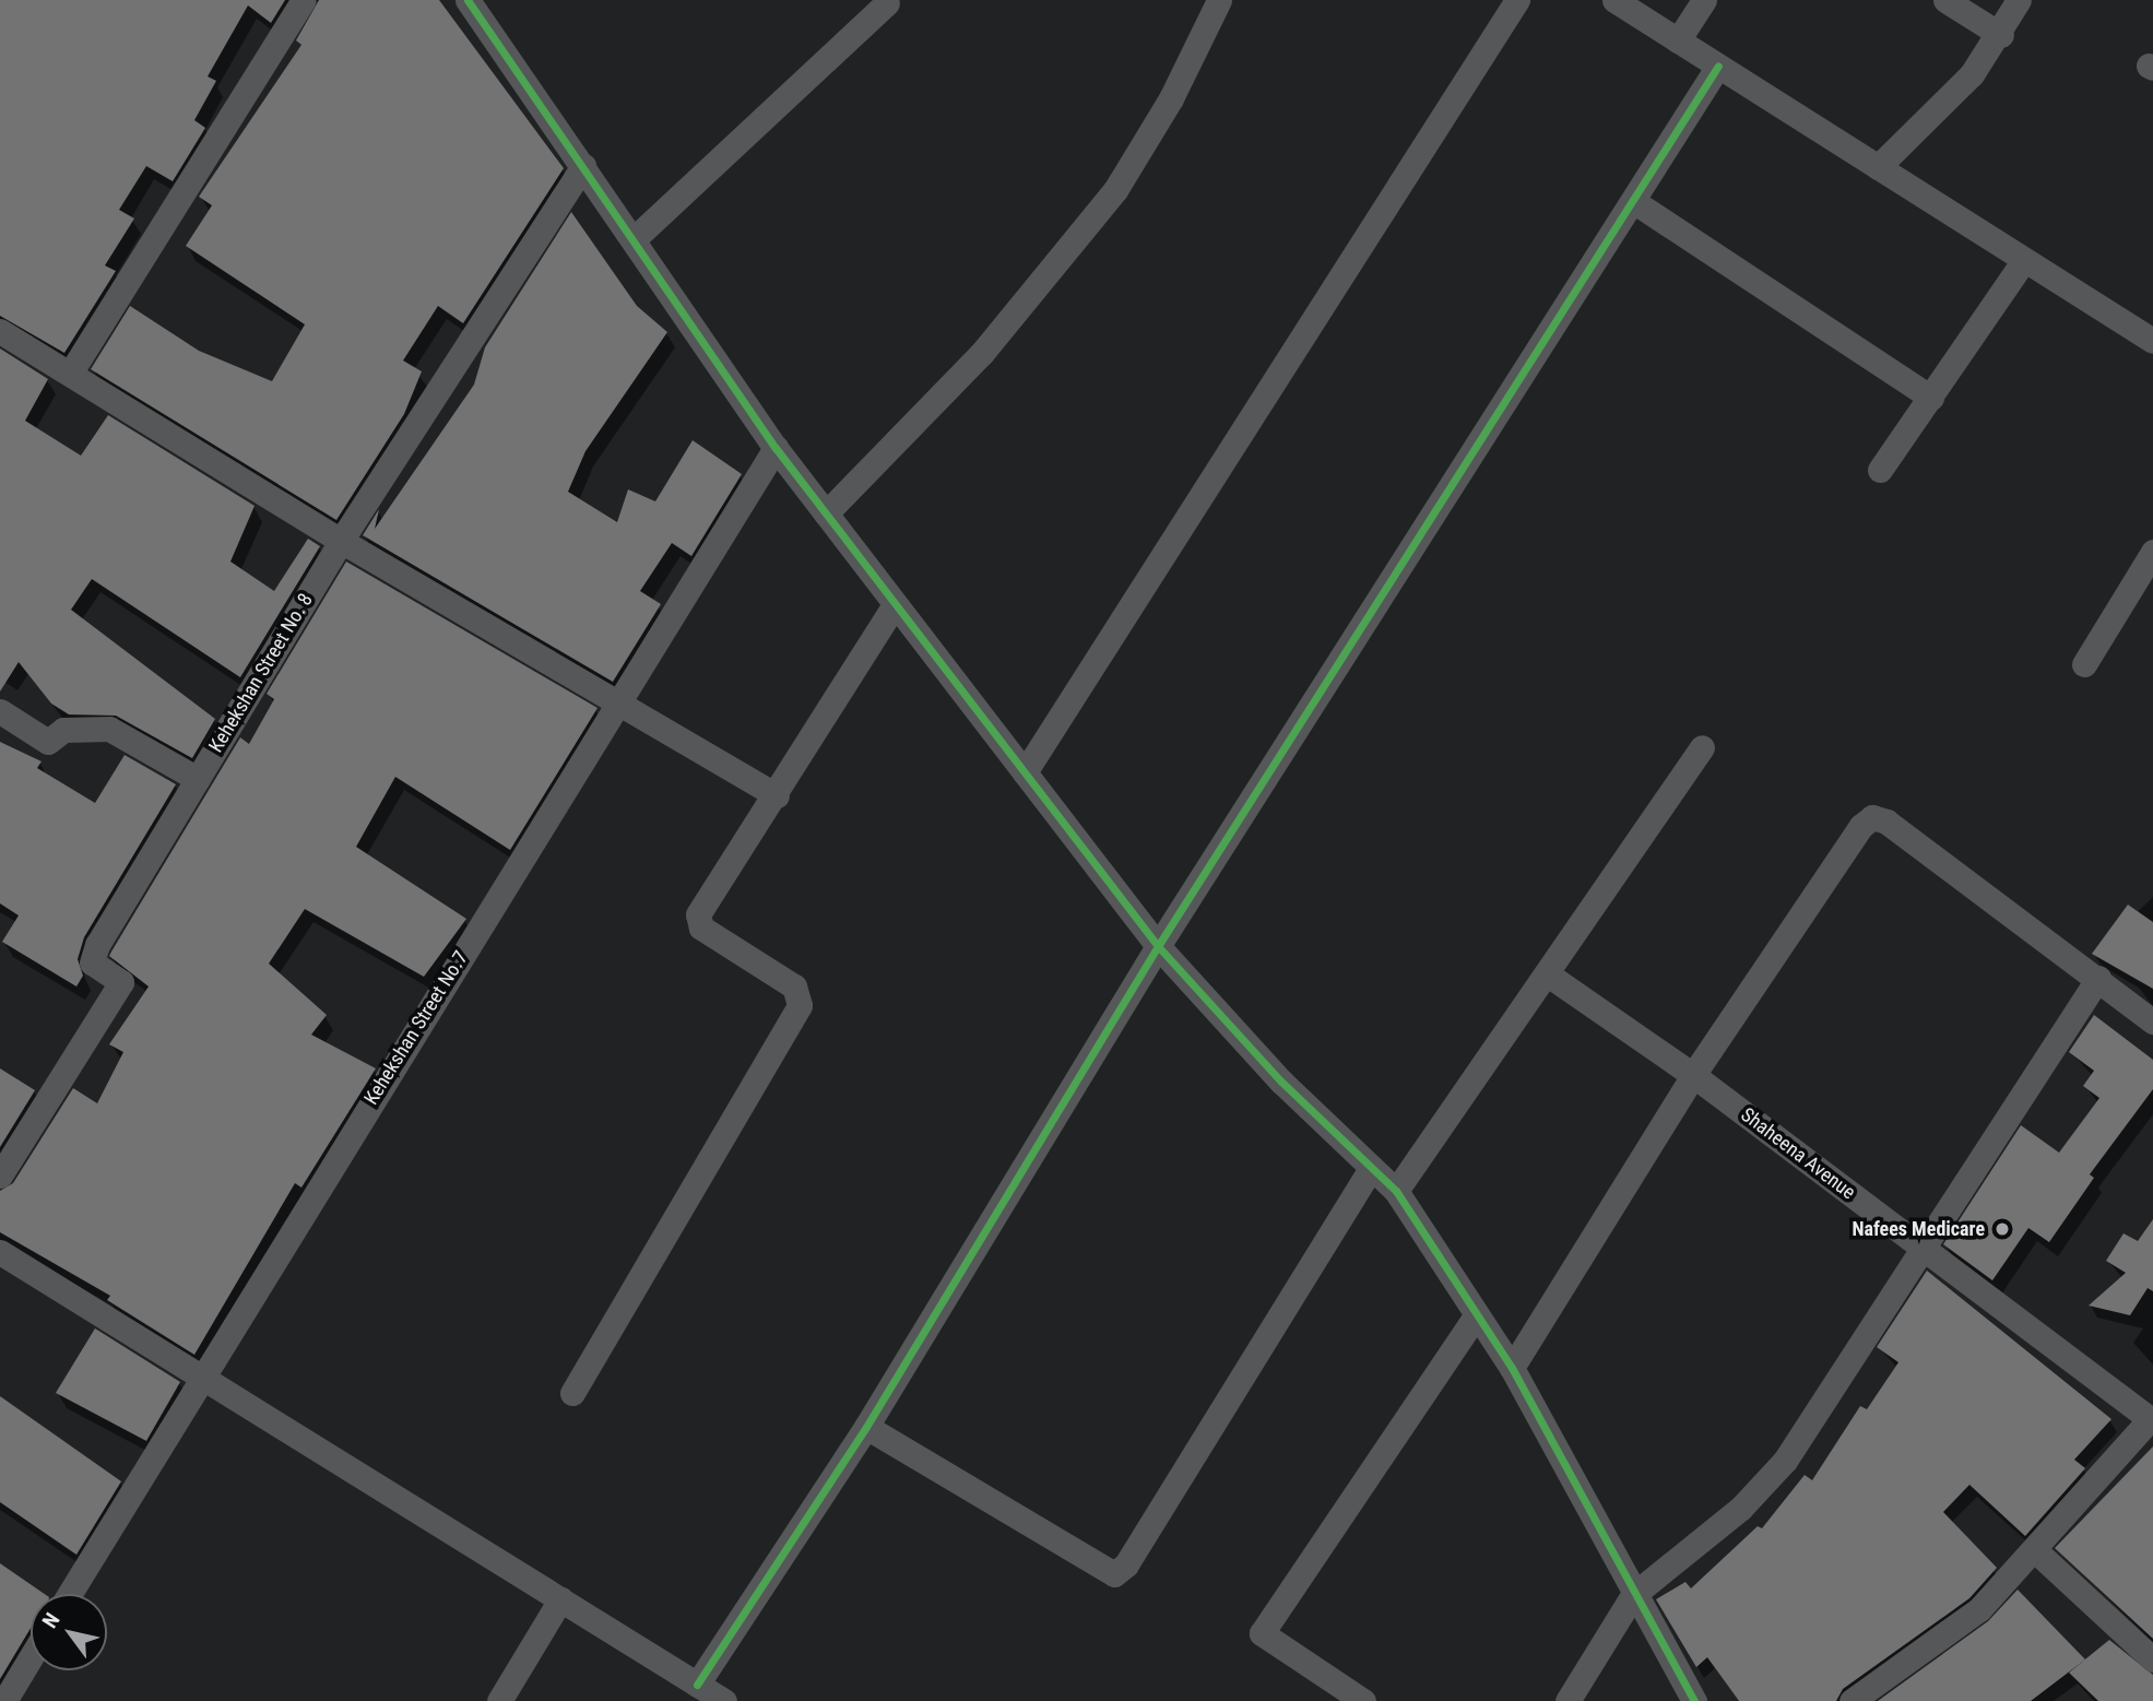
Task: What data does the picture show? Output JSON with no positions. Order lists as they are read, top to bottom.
{
  "streets": {
    "street": ["Kehekshan Street No. 8", "Kehekshan Street No.7", "Shaheena Avenue"]
  },
  "places": ["Nafees Medicare"],
  "north": "top left"
}
